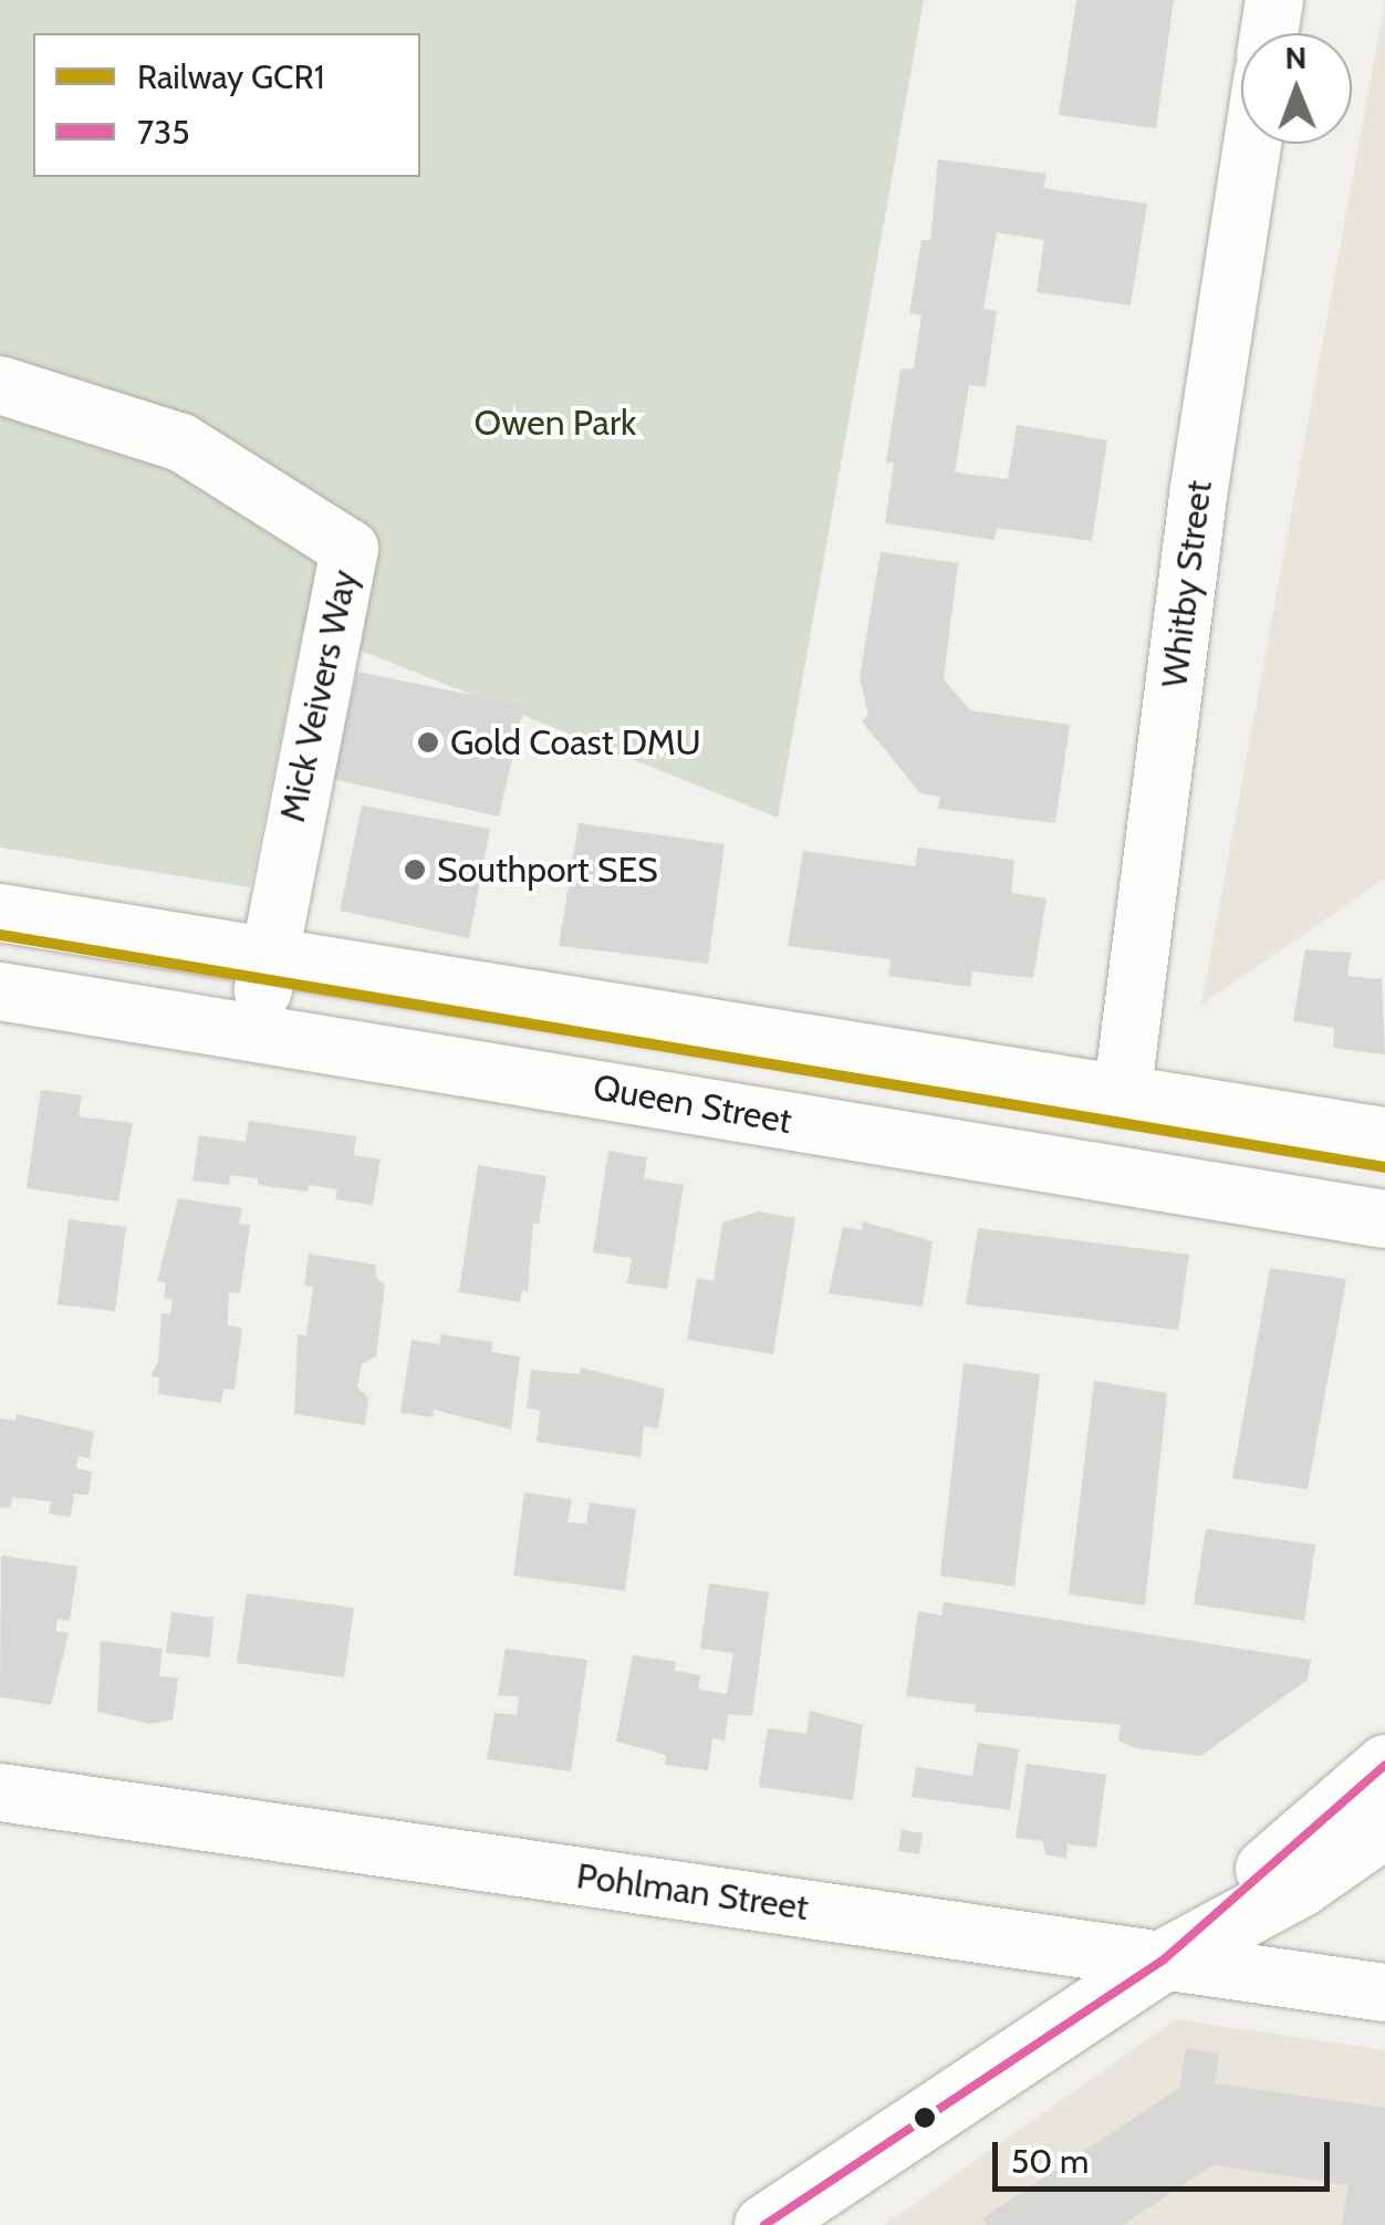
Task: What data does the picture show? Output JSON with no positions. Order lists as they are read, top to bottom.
{
  "streets": {
    "street": [
      "Whitby Street",
      "Mick Veivers Way",
      "Queen Street",
      "Pohlman Street"
    ]
  },
  "crossings": [
    ["Mick Veivers Way", "Queen Street"]
  ],
  "parks": ["Owen Park"],
  "places": ["Gold Coast DMU", "Southport SES"],
  "lines": ["rail line GCR1", "transit line 735"],
  "legend": ["Railway GCR1", "735"],
  "scale_bar": "50 m",
  "north": "top"
}
